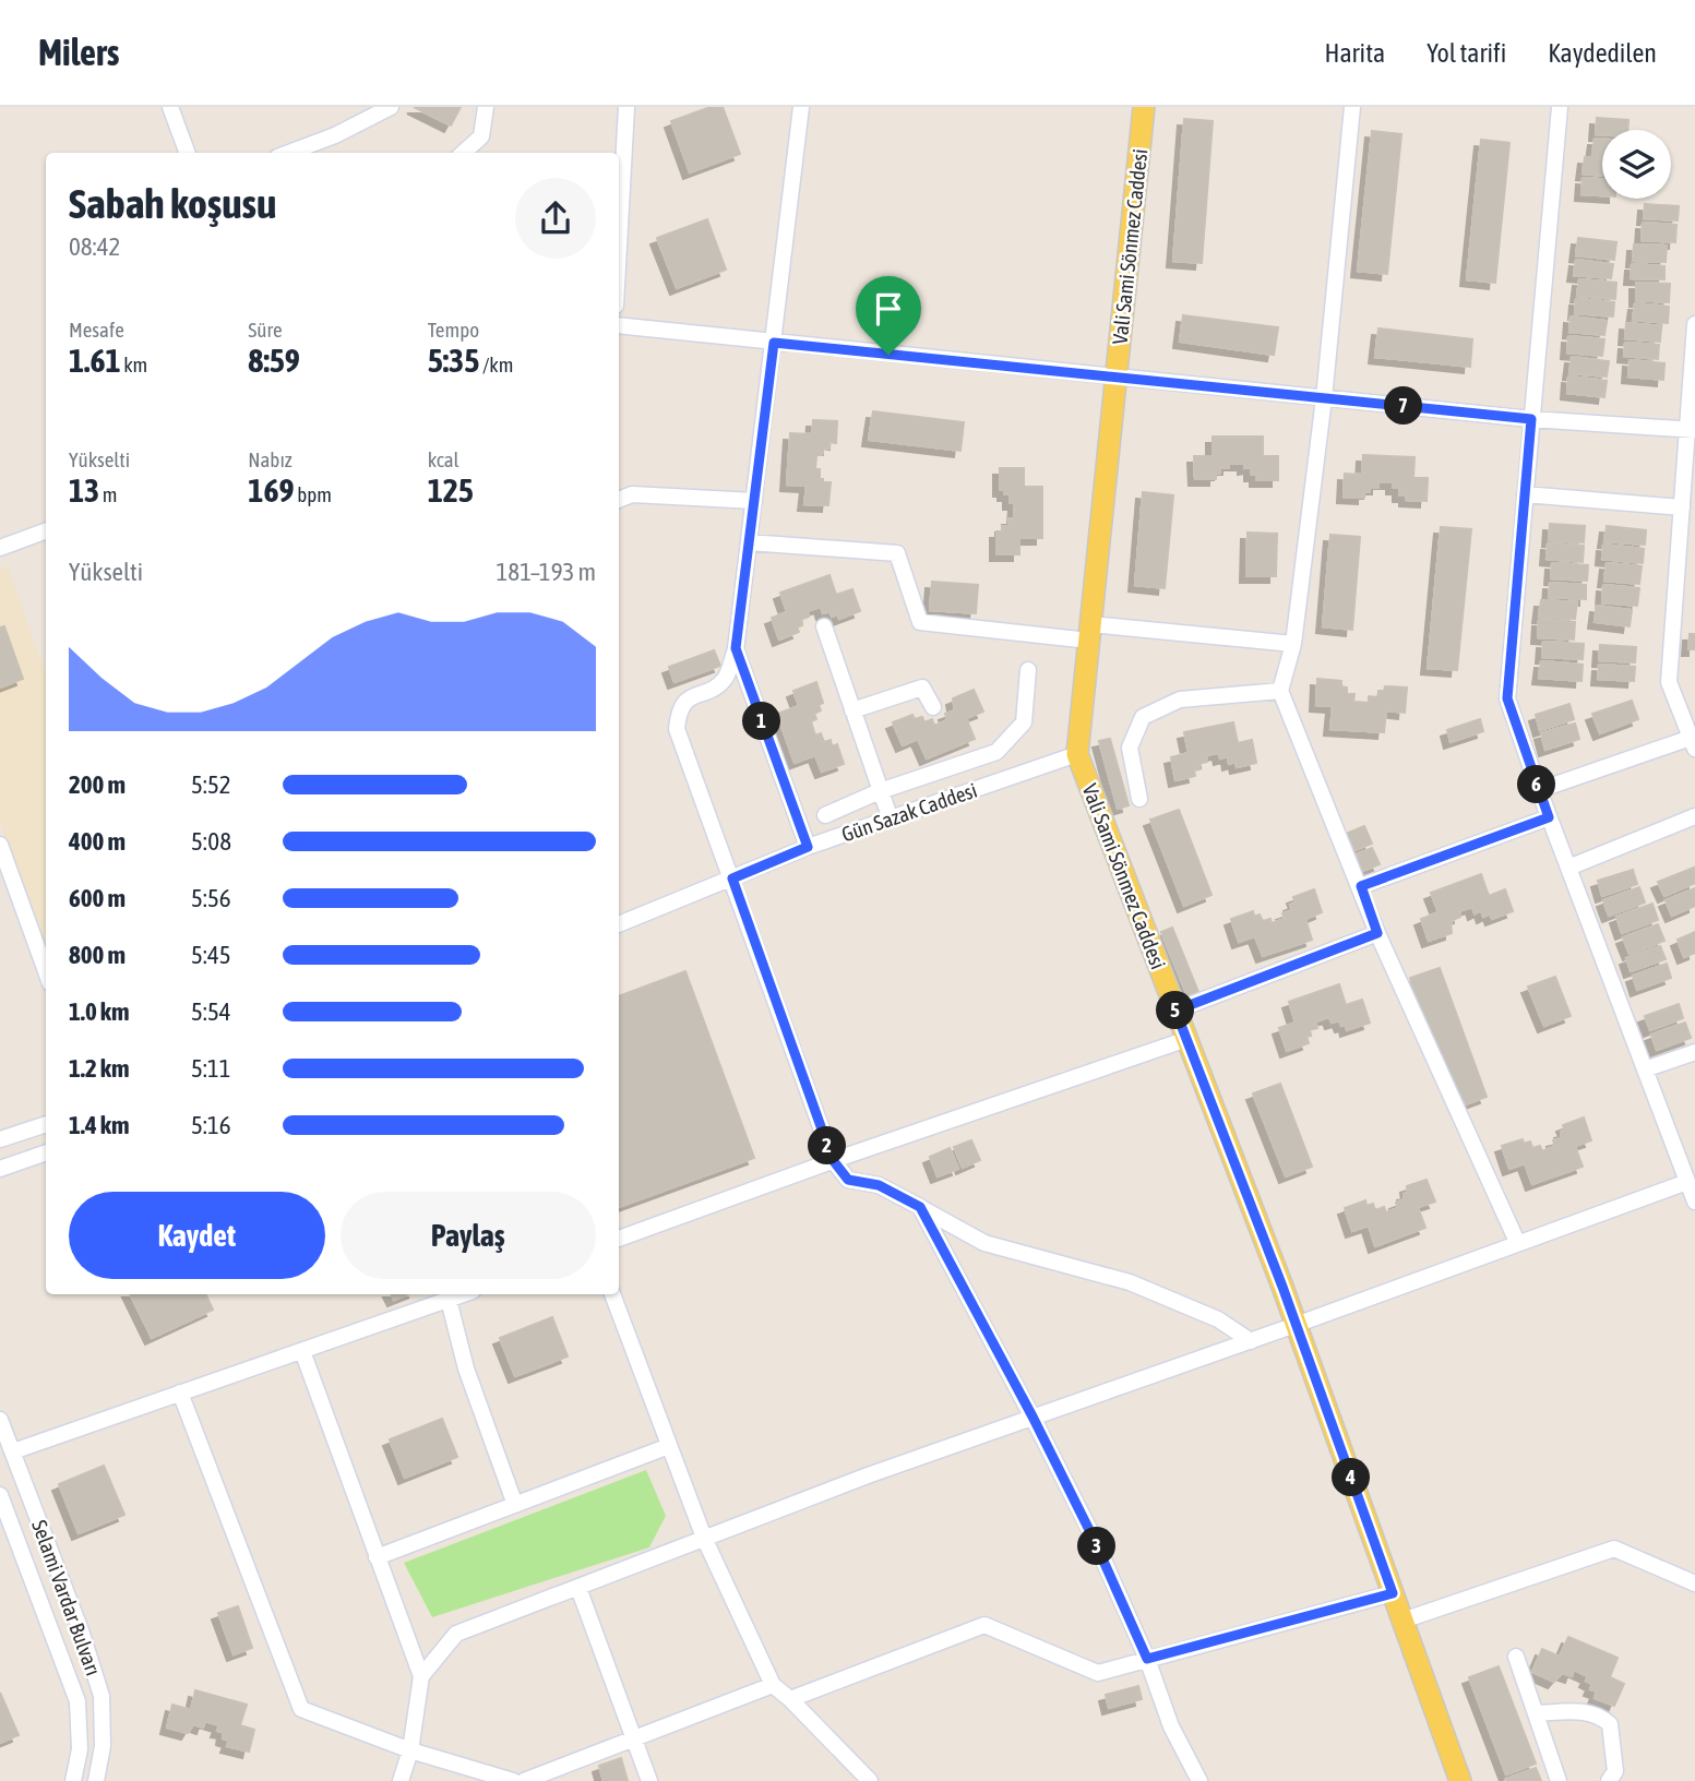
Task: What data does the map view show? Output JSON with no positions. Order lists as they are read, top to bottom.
{
  "streets": {
    "main road": ["Vali Sami Sönmez Caddesi"],
    "street": ["Gün Sazak Caddesi", "Selami Vardar Bulvarı"]
  },
  "crossings": [
    ["Vali Sami Sönmez Caddesi", "Gün Sazak Caddesi"]
  ],
  "page": {
    "header": "Milers",
    "nav": ["Harita", "Yol tarifi", "Kaydedilen"],
    "heading": ["Sabah koşusu", "08:42"],
    "stats": [
      ["Mesafe", "1.61 km"],
      ["Süre", "8:59"],
      ["Tempo", "5:35 /km"],
      ["Yükselti", "13 m"],
      ["Nabız", "169 bpm"],
      ["kcal", "125"]
    ],
    "pins": [
      "7",
      "1",
      "6",
      "5",
      "2",
      "4",
      "3"
    ],
    "chart": ["Yükselti", "181–193 m"],
    "list": [
      {
        "name": "200 m",
        "note": "5:52"
      },
      {
        "name": "400 m",
        "note": "5:08"
      },
      {
        "name": "600 m",
        "note": "5:56"
      },
      {
        "name": "800 m",
        "note": "5:45"
      },
      {
        "name": "1.0 km",
        "note": "5:54"
      },
      {
        "name": "1.2 km",
        "note": "5:11"
      },
      {
        "name": "1.4 km",
        "note": "5:16"
      }
    ],
    "buttons": ["Kaydet", "Paylaş"]
  }
}
